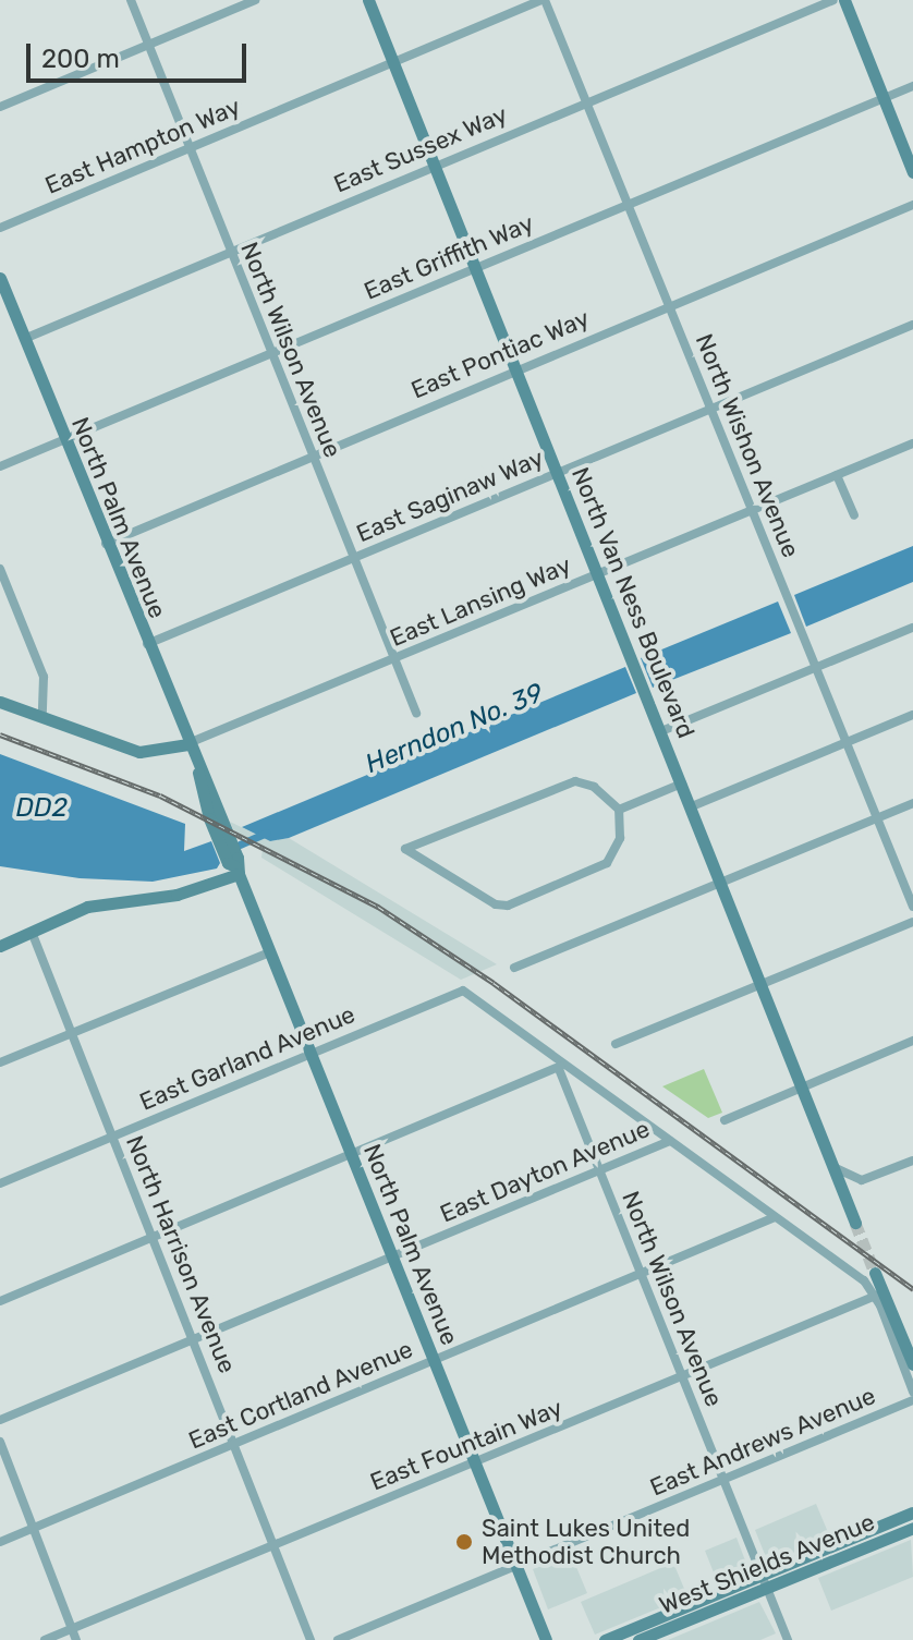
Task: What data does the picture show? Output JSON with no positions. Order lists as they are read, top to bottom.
{
  "streets": {
    "main road": ["North Palm Avenue", "North Van Ness Boulevard", "West Shields Avenue"],
    "street": [
      "East Hampton Way",
      "East Sussex Way",
      "East Griffith Way",
      "North Wilson Avenue",
      "East Pontiac Way",
      "North Wishon Avenue",
      "East Saginaw Way",
      "East Lansing Way",
      "East Garland Avenue",
      "East Dayton Avenue",
      "North Harrison Avenue",
      "East Cortland Avenue",
      "East Andrews Avenue",
      "East Fountain Way"
    ]
  },
  "crossings": [
    ["East Hampton Way", "North Wilson Avenue"],
    ["East Hampton Way", "North Wishon Avenue"],
    ["East Hampton Way", "North Van Ness Boulevard"],
    ["East Sussex Way", "North Wilson Avenue"],
    ["East Sussex Way", "North Wishon Avenue"],
    ["East Sussex Way", "North Palm Avenue"],
    ["East Sussex Way", "North Van Ness Boulevard"],
    ["East Griffith Way", "North Wilson Avenue"],
    ["East Griffith Way", "North Wishon Avenue"],
    ["East Griffith Way", "North Palm Avenue"],
    ["East Griffith Way", "North Van Ness Boulevard"],
    ["North Wilson Avenue", "East Pontiac Way"],
    ["North Wilson Avenue", "East Saginaw Way"],
    ["North Wilson Avenue", "East Lansing Way"],
    ["North Wilson Avenue", "East Garland Avenue"],
    ["North Wilson Avenue", "East Dayton Avenue"],
    ["North Wilson Avenue", "East Cortland Avenue"],
    ["North Wilson Avenue", "East Andrews Avenue"],
    ["North Wilson Avenue", "East Fountain Way"],
    ["North Wilson Avenue", "West Shields Avenue"],
    ["East Pontiac Way", "North Wishon Avenue"],
    ["East Pontiac Way", "North Palm Avenue"],
    ["East Pontiac Way", "North Van Ness Boulevard"],
    ["North Wishon Avenue", "East Saginaw Way"],
    ["North Wishon Avenue", "East Lansing Way"],
    ["East Saginaw Way", "North Palm Avenue"],
    ["East Saginaw Way", "North Van Ness Boulevard"],
    ["North Palm Avenue", "East Lansing Way"],
    ["North Palm Avenue", "East Garland Avenue"],
    ["North Palm Avenue", "East Dayton Avenue"],
    ["North Palm Avenue", "East Cortland Avenue"],
    ["North Palm Avenue", "East Andrews Avenue"],
    ["North Palm Avenue", "East Fountain Way"],
    ["East Lansing Way", "North Van Ness Boulevard"],
    ["East Garland Avenue", "North Harrison Avenue"],
    ["East Dayton Avenue", "North Harrison Avenue"],
    ["North Harrison Avenue", "East Cortland Avenue"],
    ["North Harrison Avenue", "East Fountain Way"]
  ],
  "water": ["Herndon No. 39", "DD2"],
  "places": ["Saint Lukes United Methodist Church"],
  "scale_bar": "200 m"
}
